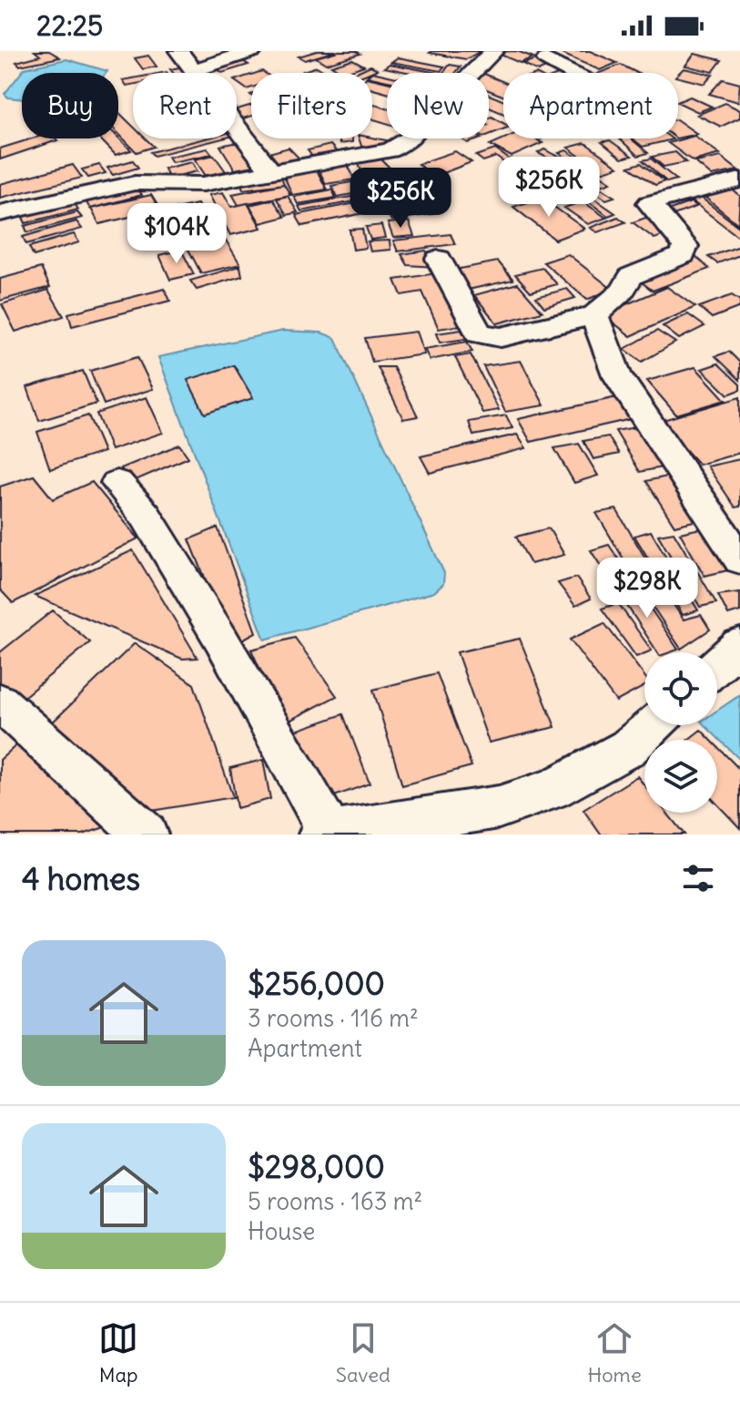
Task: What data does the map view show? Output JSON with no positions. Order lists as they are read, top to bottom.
{
  "page": {
    "status": "22:25",
    "chip": [
      "Buy",
      "Rent",
      "Filters",
      "New",
      "Apartment"
    ],
    "price": [
      "$256K",
      "$256K",
      "$104K",
      "$298K"
    ],
    "heading": "4 homes",
    "list": [
      {
        "name": "$256,000",
        "note": "3 rooms · 116 m² · Apartment"
      },
      {
        "name": "$298,000",
        "note": "5 rooms · 163 m² · House"
      }
    ],
    "tabs": ["Map", "Saved", "Home"]
  }
}
